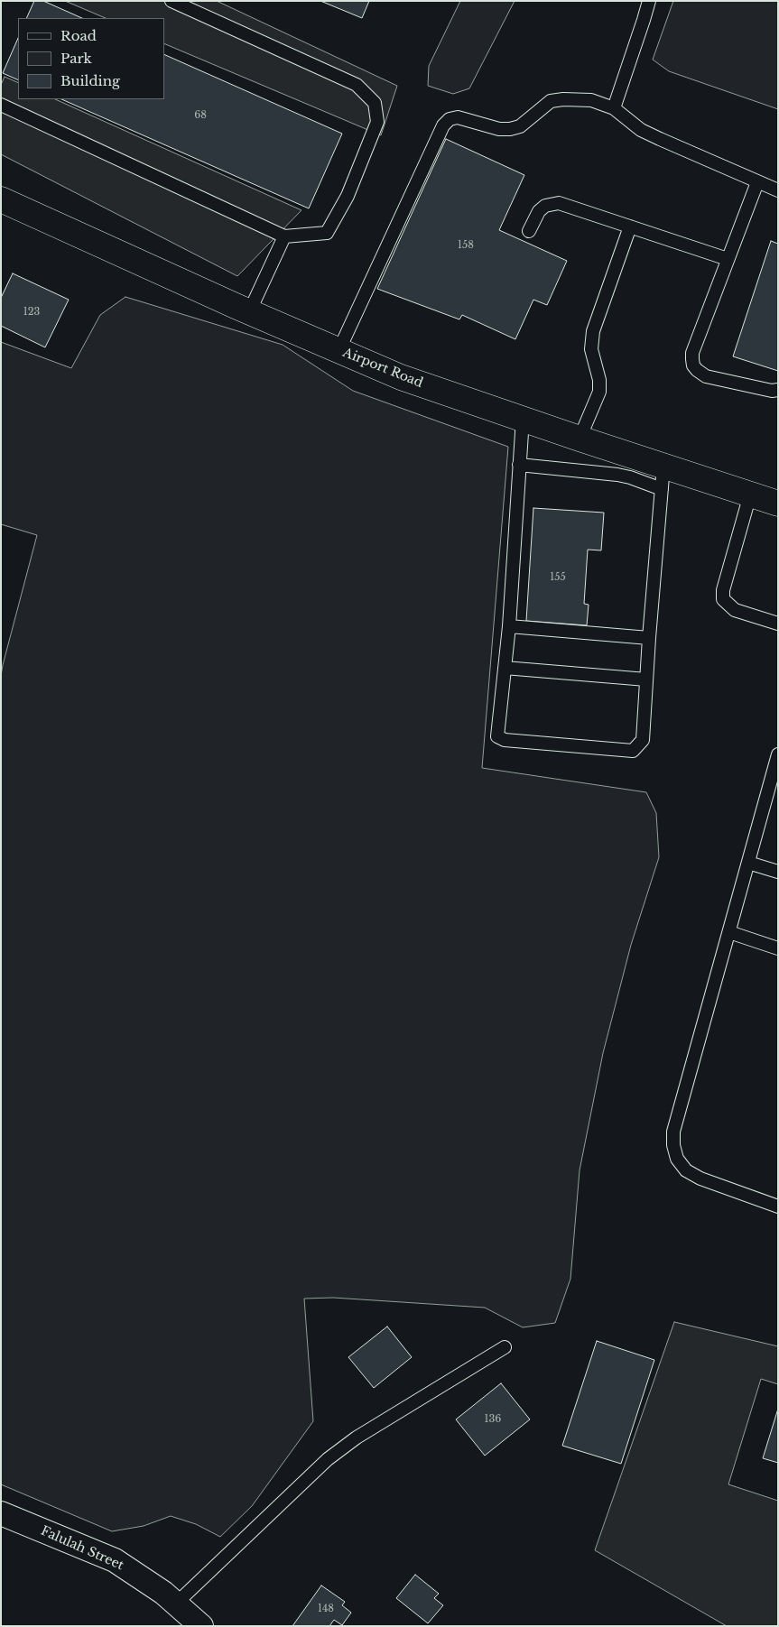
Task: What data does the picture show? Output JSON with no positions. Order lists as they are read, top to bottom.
{
  "streets": {
    "main road": ["Airport Road"],
    "street": ["Falulah Street"]
  },
  "house_numbers": [
    "68",
    "158",
    "123",
    "155",
    "136",
    "148"
  ],
  "legend": ["Road", "Park", "Building"]
}
